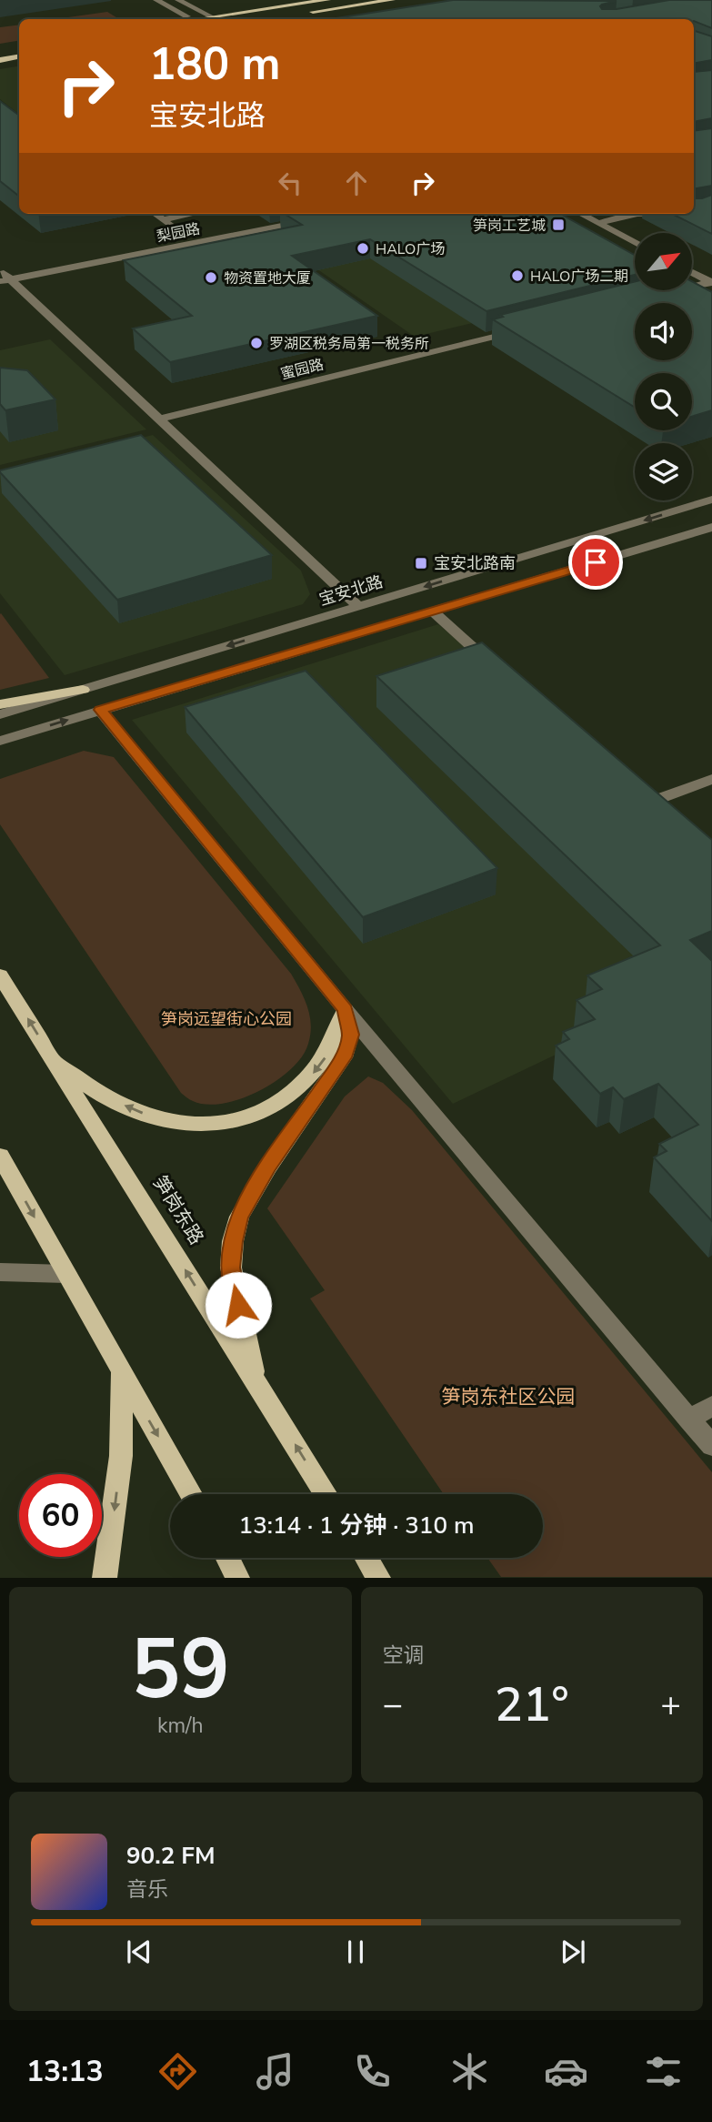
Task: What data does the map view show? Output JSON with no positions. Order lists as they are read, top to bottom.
{
  "streets": {
    "main road": ["笋岗东路"],
    "street": ["梨园路", "蜜园路", "宝安北路"]
  },
  "parks": ["笋岗远望街心公园", "笋岗东社区公园"],
  "places": {
    "transit": ["笋岗工艺城", "宝安北路南"],
    "other": [
      "HALO广场",
      "HALO广场二期",
      "物资置地大厦",
      "罗湖区税务局第一税务所"
    ]
  },
  "north": "top right",
  "page": {
    "turn": ["180 m", "宝安北路"],
    "limit": "60",
    "trip": "13:14 · 1 分钟 · 310 m",
    "tile": [
      ["59", "km/h"],
      "空调"
    ],
    "heat": ["−", "21°", "+"],
    "song": ["90.2 FM", "音乐"],
    "tabs": "13:13"
  }
}
